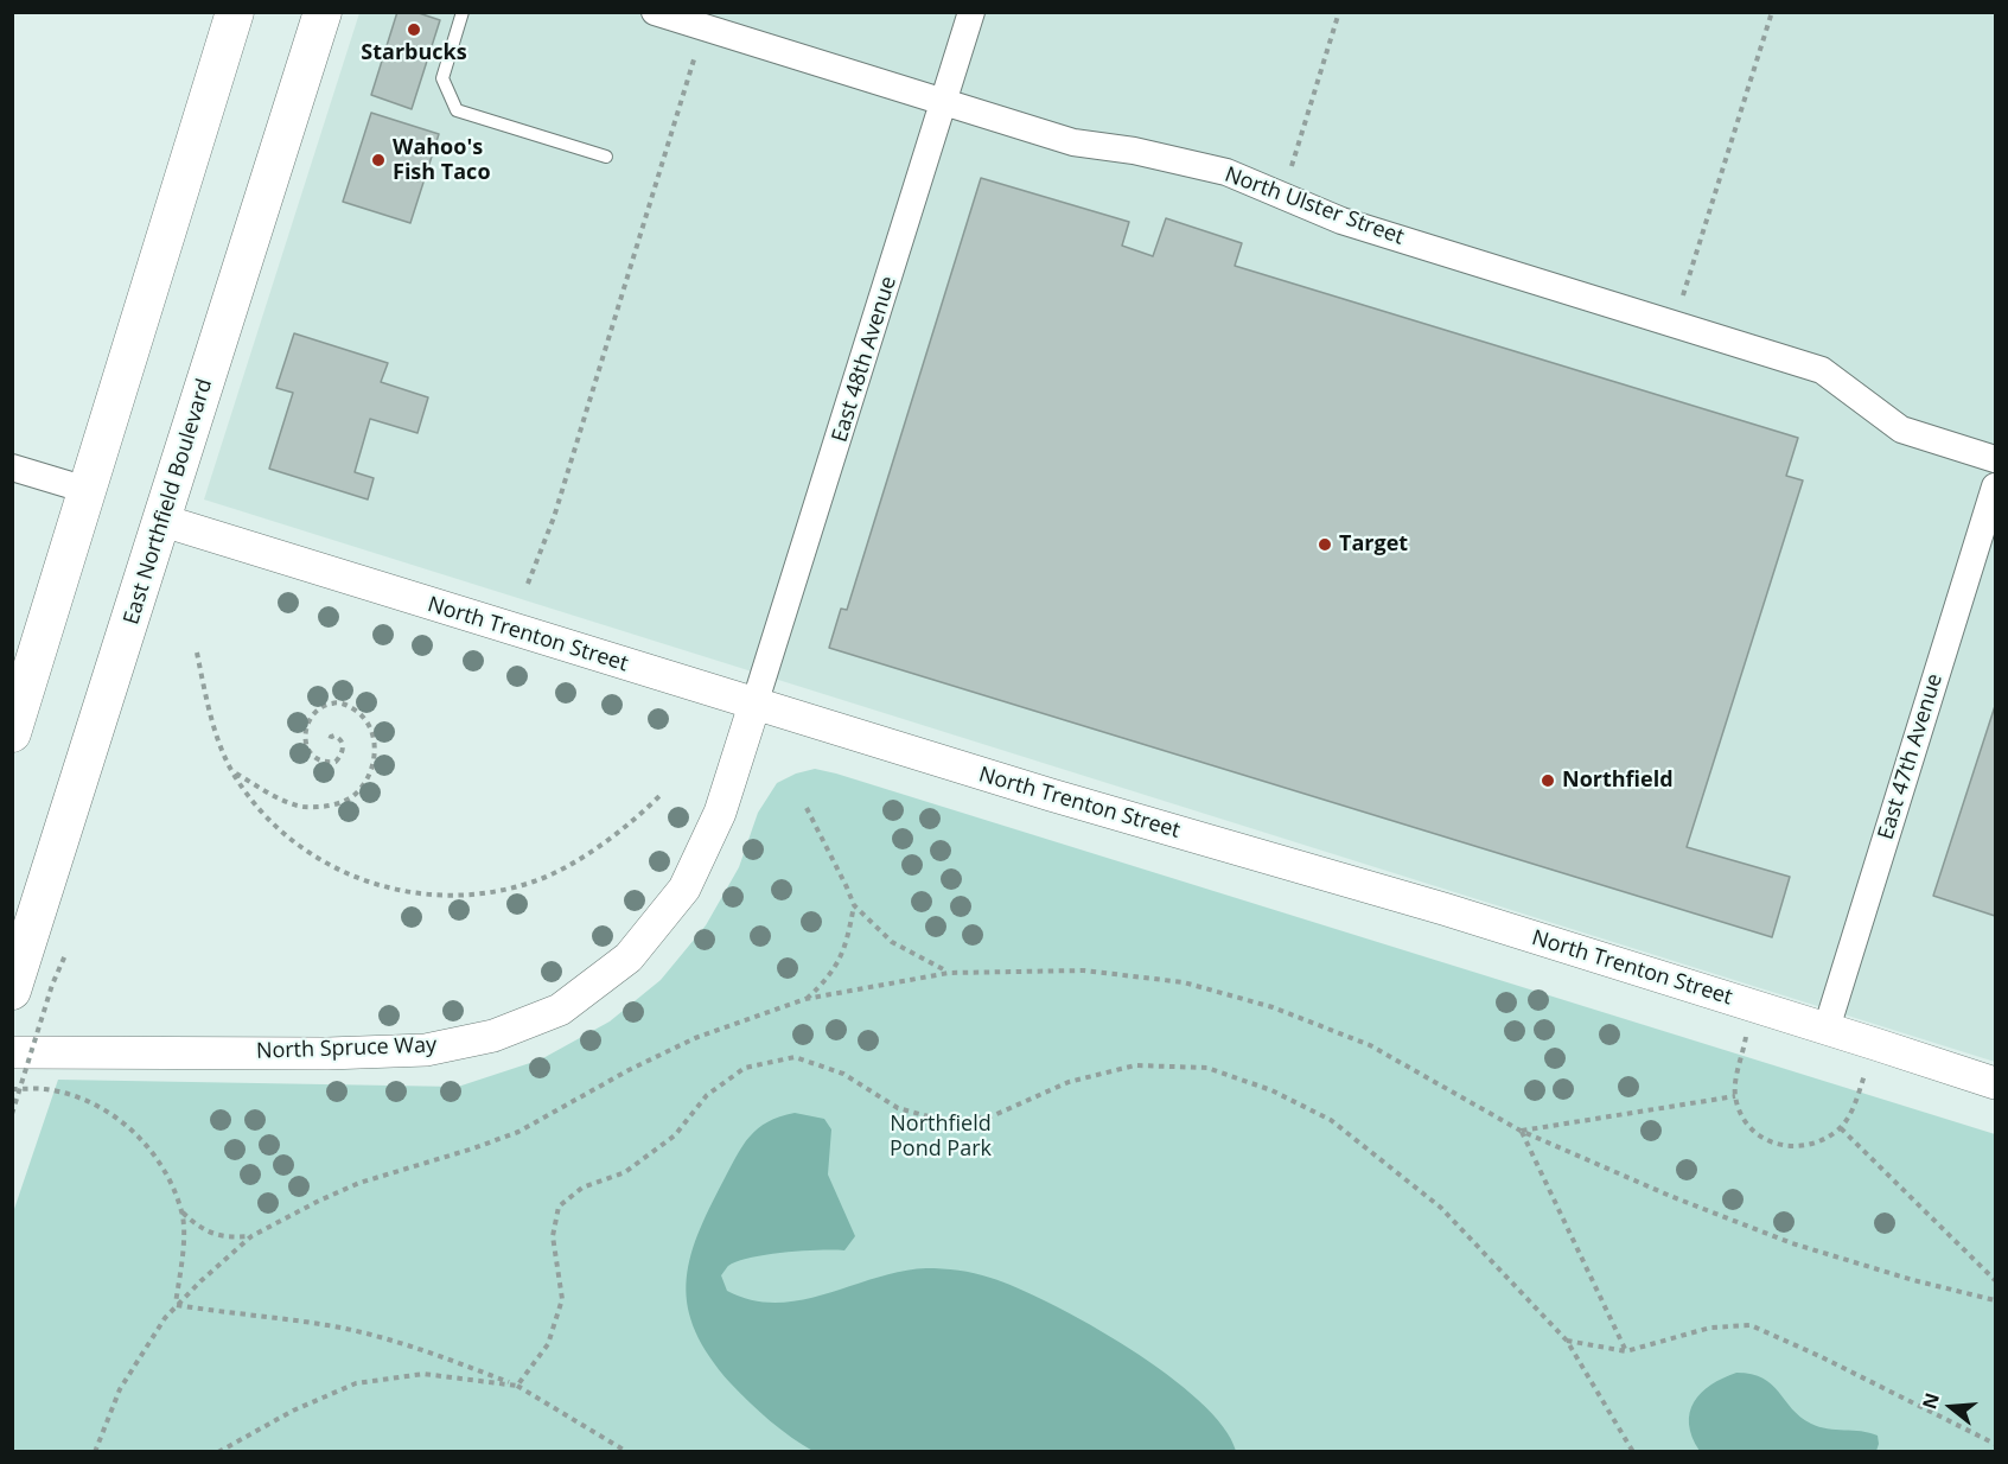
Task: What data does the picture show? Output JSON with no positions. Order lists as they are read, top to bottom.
{
  "streets": {
    "main road": ["East Northfield Boulevard"],
    "street": [
      "North Ulster Street",
      "East 48th Avenue",
      "North Trenton Street",
      "East 47th Avenue",
      "North Spruce Way"
    ]
  },
  "crossings": [
    ["North Ulster Street", "East 48th Avenue"],
    ["East 48th Avenue", "North Trenton Street"],
    ["East 48th Avenue", "North Spruce Way"],
    ["East Northfield Boulevard", "North Trenton Street"],
    ["North Trenton Street", "East 47th Avenue"],
    ["North Trenton Street", "North Spruce Way"]
  ],
  "parks": ["Northfield Pond Park"],
  "places": [
    "Starbucks",
    "Wahoo's Fish Taco",
    "Target",
    "Northfield"
  ],
  "north": "left"
}
